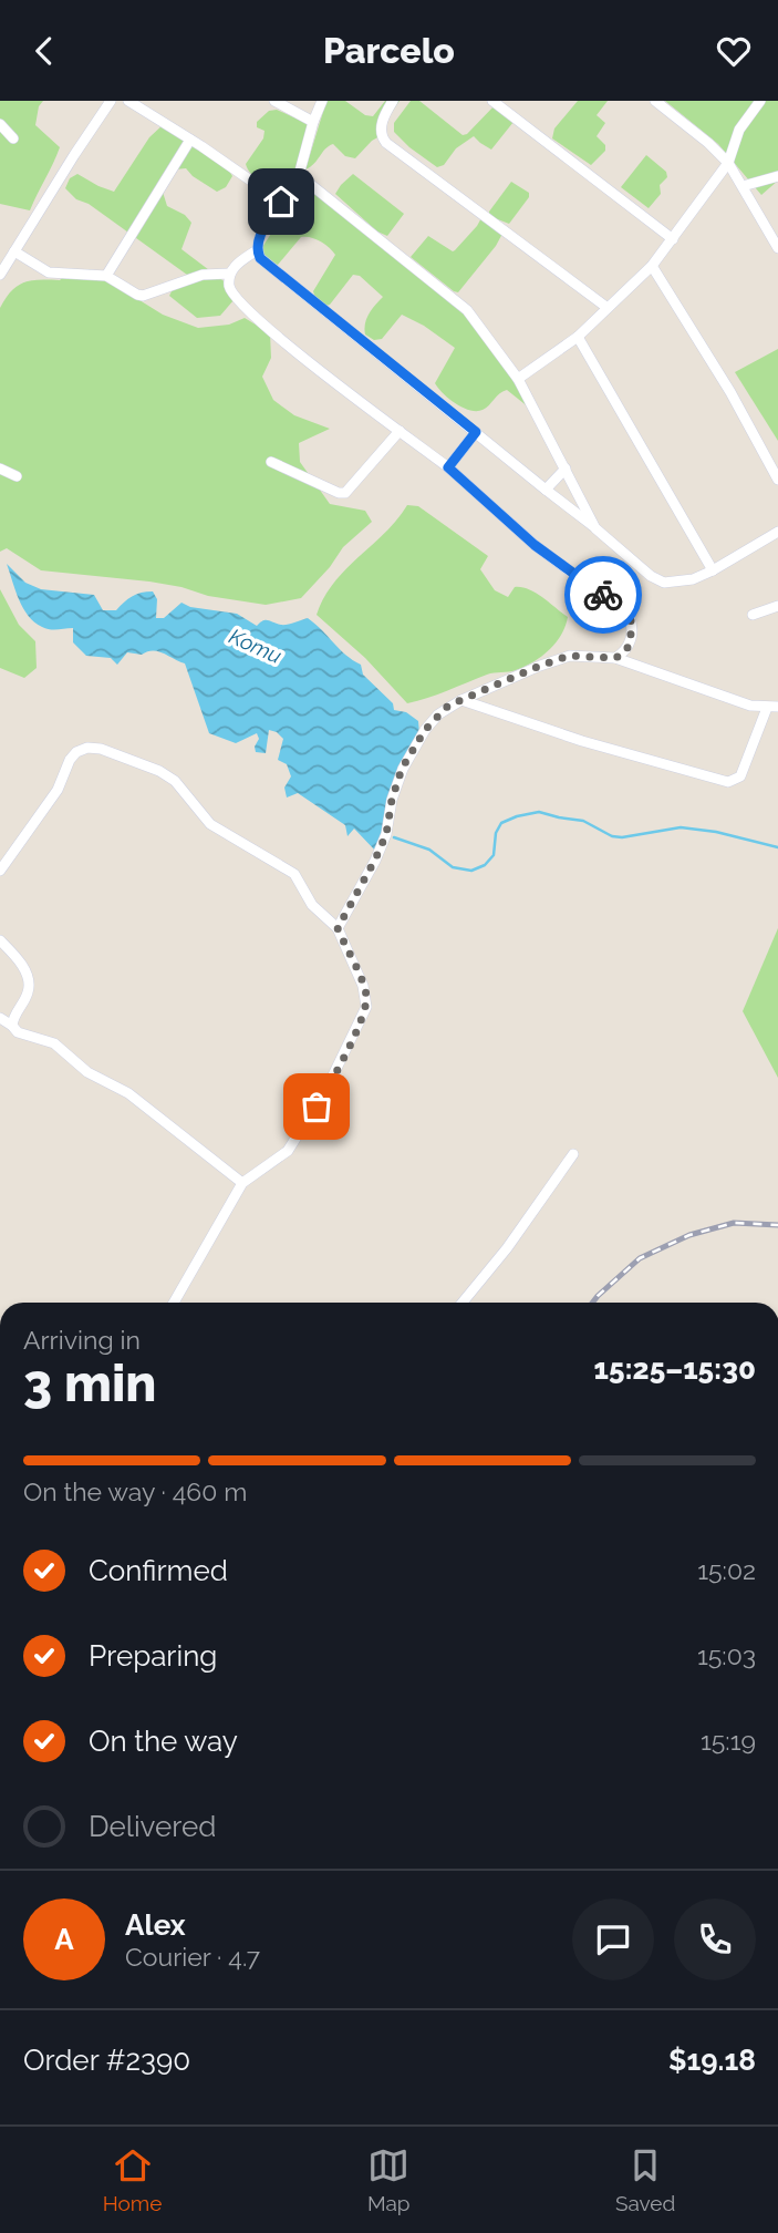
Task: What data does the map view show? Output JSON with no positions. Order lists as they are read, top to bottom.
{
  "water": ["Komu"],
  "page": {
    "header": "Parcelo",
    "heading": ["3 min", "Arriving in", "15:25–15:30"],
    "panel": [
      "Alex",
      "Courier · 4.7",
      "Order #2390",
      "$19.18"
    ],
    "bar": "On the way · 460 m",
    "list": [
      ["Confirmed", "15:02"],
      ["Preparing", "15:03"],
      ["On the way", "15:19"],
      "Delivered"
    ],
    "round": "A",
    "tabs": ["Home", "Map", "Saved"]
  }
}
